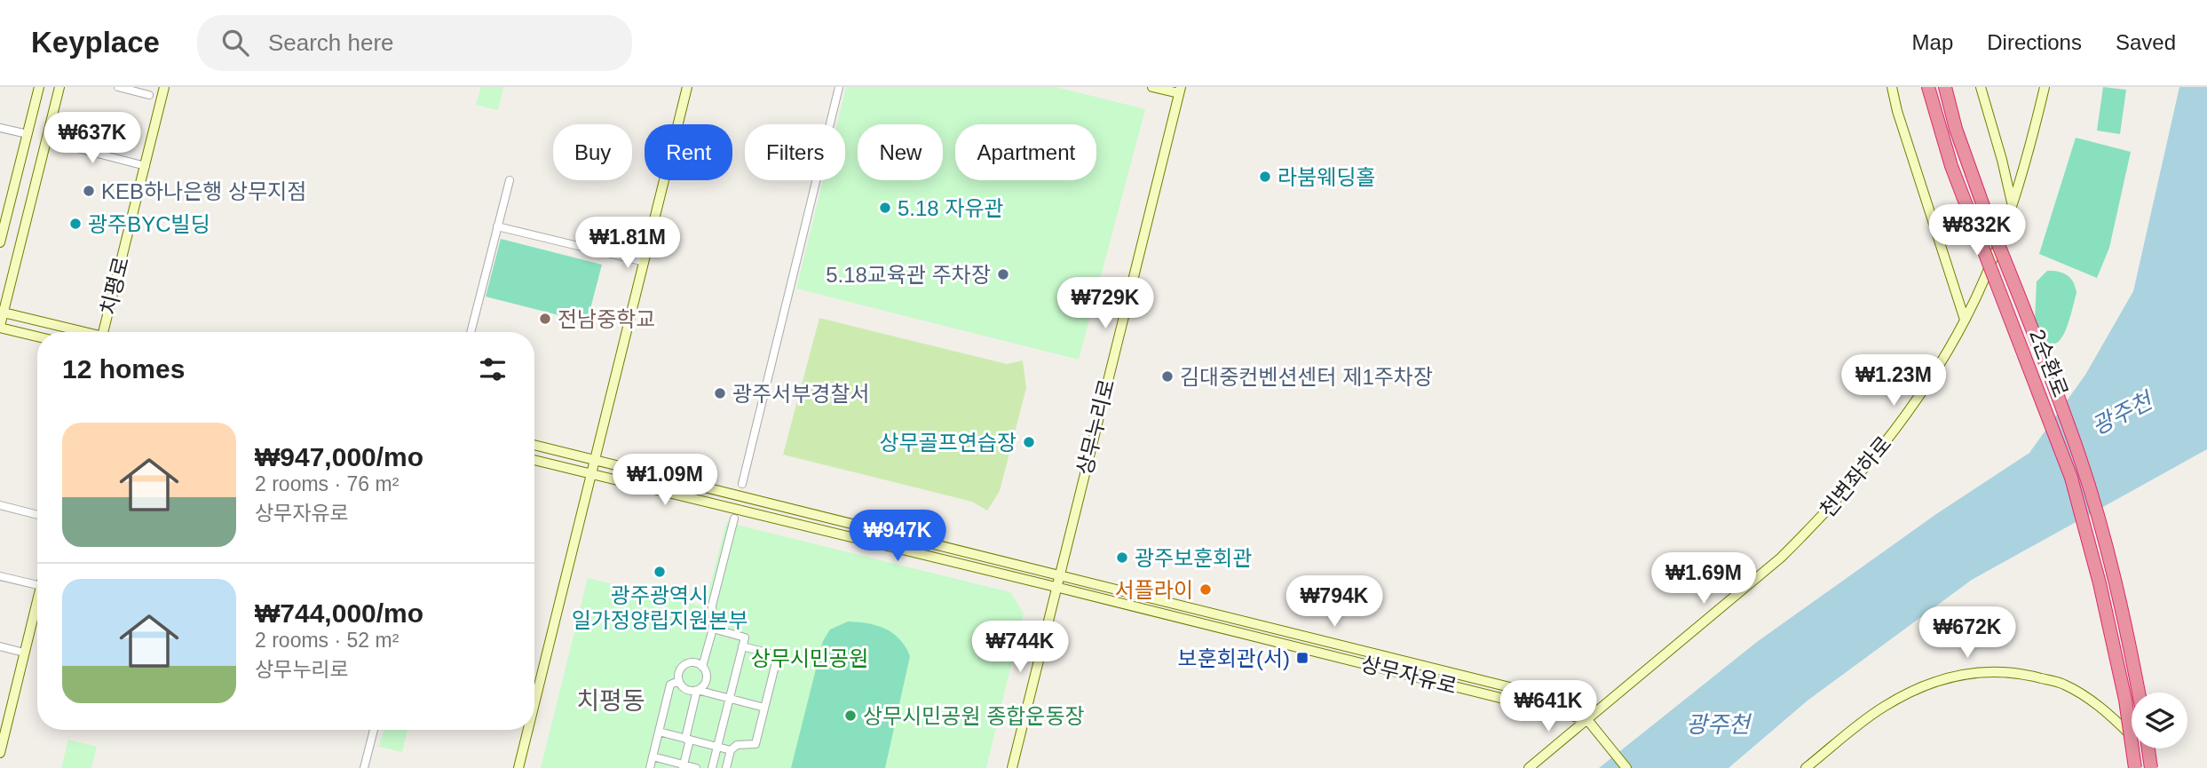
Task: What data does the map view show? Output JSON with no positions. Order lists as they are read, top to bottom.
{
  "streets": {
    "highway": ["2순환로"],
    "street": [
      "치평로",
      "상무누리로",
      "천변좌하로",
      "상무자유로"
    ]
  },
  "crossings": [
    ["상무누리로", "상무자유로"],
    ["천변좌하로", "상무자유로"]
  ],
  "districts": ["치평동"],
  "water": ["광주천"],
  "parks": ["상무시민공원"],
  "places": {
    "other": [
      "라붐웨딩홀",
      "KEB하나은행 상무지점",
      "5.18 자유관",
      "광주BYC빌딩",
      "5.18교육관 주차장",
      "전남중학교",
      "김대중컨벤션센터 제1주차장",
      "광주서부경찰서",
      "상무골프연습장",
      "광주보훈회관",
      "광주광역시 일가정양립지원본부",
      "서플라이",
      "상무시민공원 종합운동장"
    ],
    "transit": ["보훈회관(서)"]
  },
  "page": {
    "header": "Keyplace",
    "search": "Search here",
    "nav": ["Map", "Directions", "Saved"],
    "price": [
      "₩637K",
      "₩832K",
      "₩1.81M",
      "₩729K",
      "₩1.23M",
      "₩1.09M",
      "₩947K",
      "₩1.69M",
      "₩794K",
      "₩672K",
      "₩744K",
      "₩641K"
    ],
    "chip": [
      "Buy",
      "Rent",
      "Filters",
      "New",
      "Apartment"
    ],
    "heading": "12 homes",
    "list": [
      {
        "name": "₩947,000/mo",
        "note": "2 rooms · 76 m² · 상무자유로"
      },
      {
        "name": "₩744,000/mo",
        "note": "2 rooms · 52 m² · 상무누리로"
      }
    ]
  }
}
